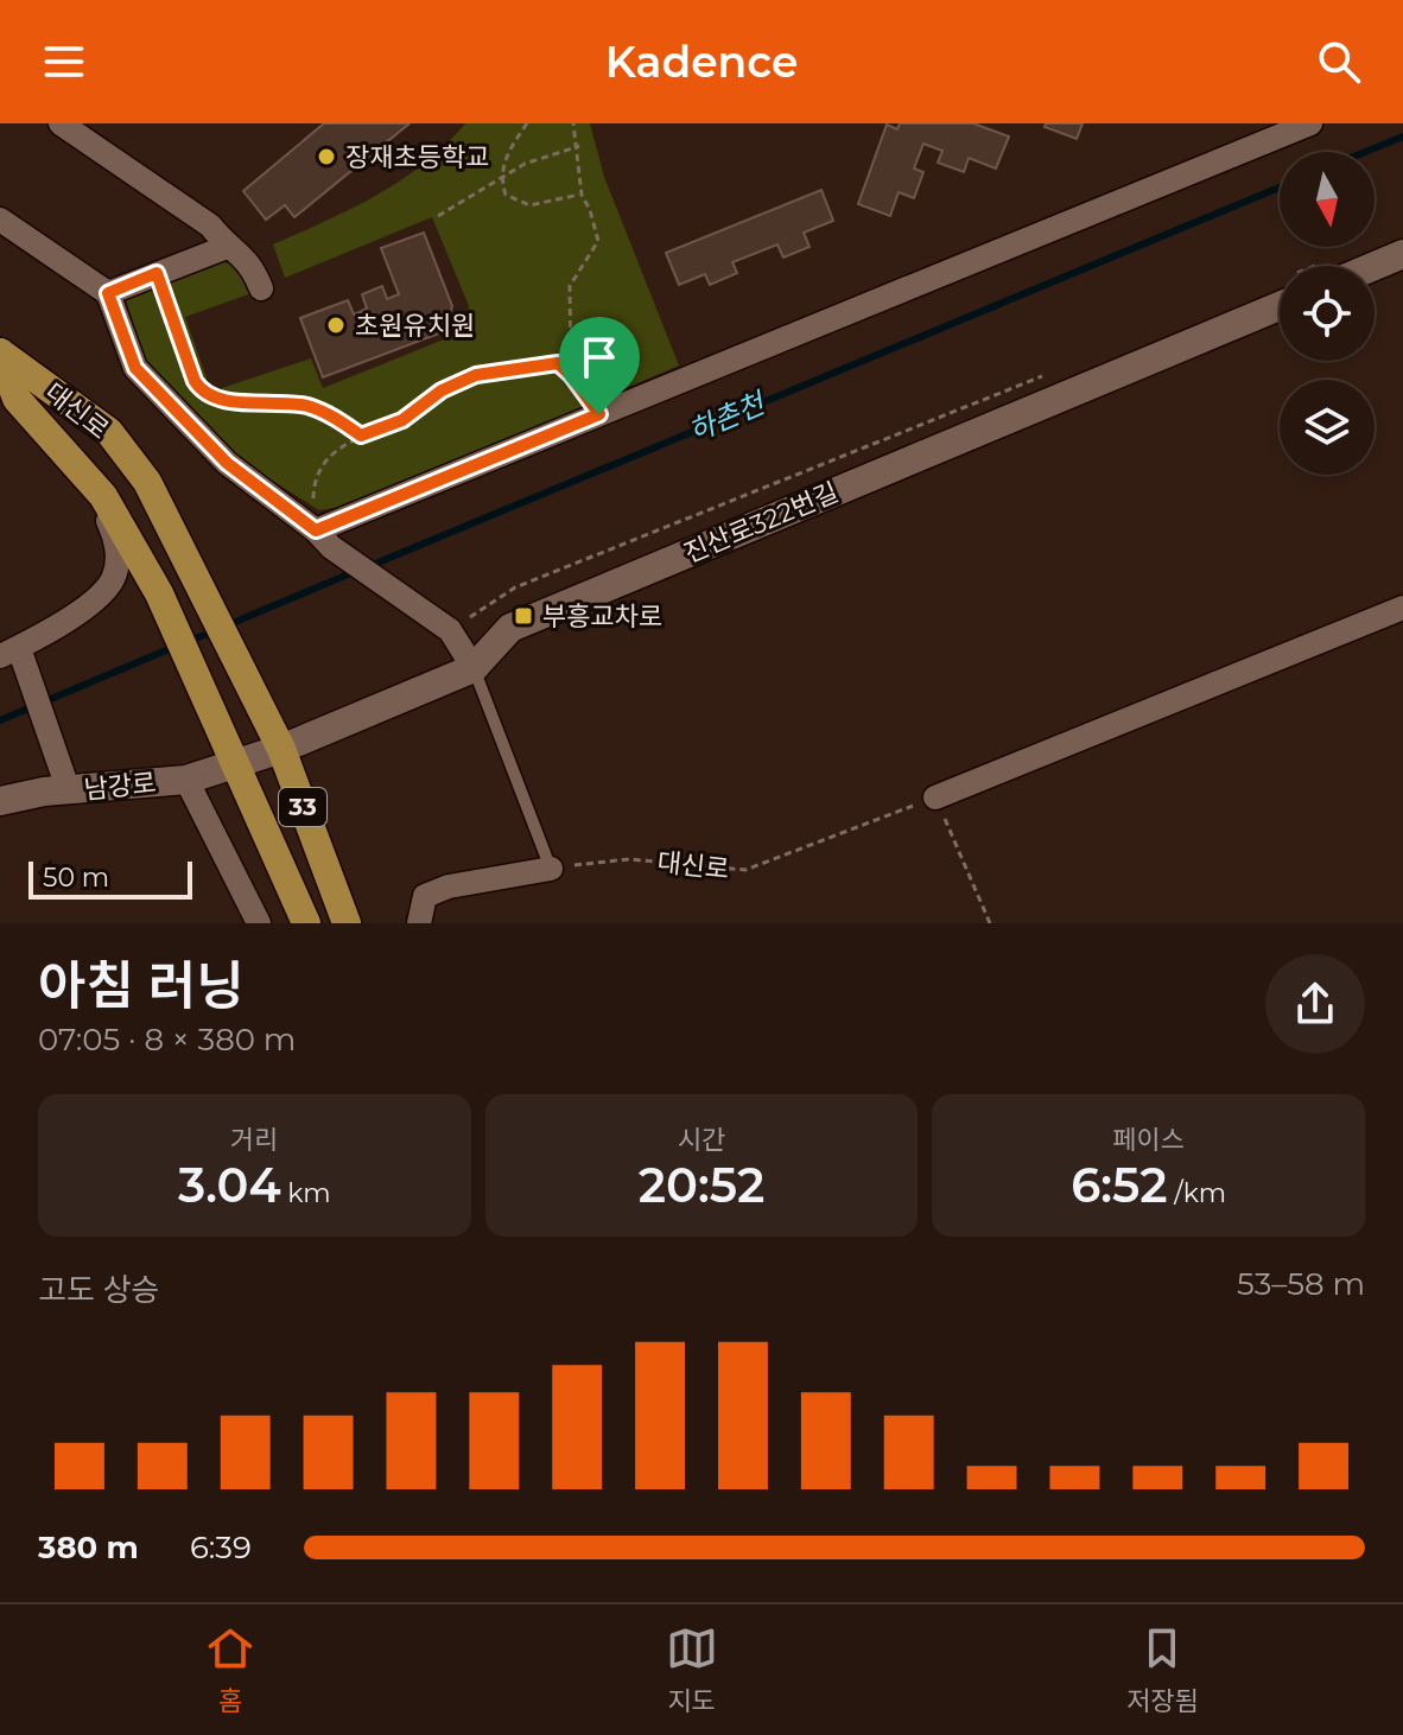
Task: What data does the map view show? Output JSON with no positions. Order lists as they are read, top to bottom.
{
  "streets": {
    "highway": ["대신로", "33"],
    "street": ["진산로322번길", "남강로"]
  },
  "crossings": [
    ["대신로", "진산로322번길"],
    ["대신로", "남강로"],
    ["대신로", "33"],
    ["진산로322번길", "남강로"],
    ["진산로322번길", "33"],
    ["남강로", "33"]
  ],
  "water": ["하촌천"],
  "places": {
    "other": ["장재초등학교", "초원유치원"],
    "transit": ["부흥교차로"]
  },
  "scale_bar": "50 m",
  "north": "bottom",
  "page": {
    "header": "Kadence",
    "scale": "50 m",
    "heading": ["아침 러닝", "07:05 · 8 × 380 m"],
    "stats": [
      ["거리", "3.04 km"],
      ["시간", "20:52"],
      ["페이스", "6:52 /km"]
    ],
    "chart": ["고도 상승", "53–58 m"],
    "list": [
      {
        "name": "380 m",
        "note": "6:39"
      }
    ],
    "tabs": ["홈", "지도", "저장됨"]
  }
}
